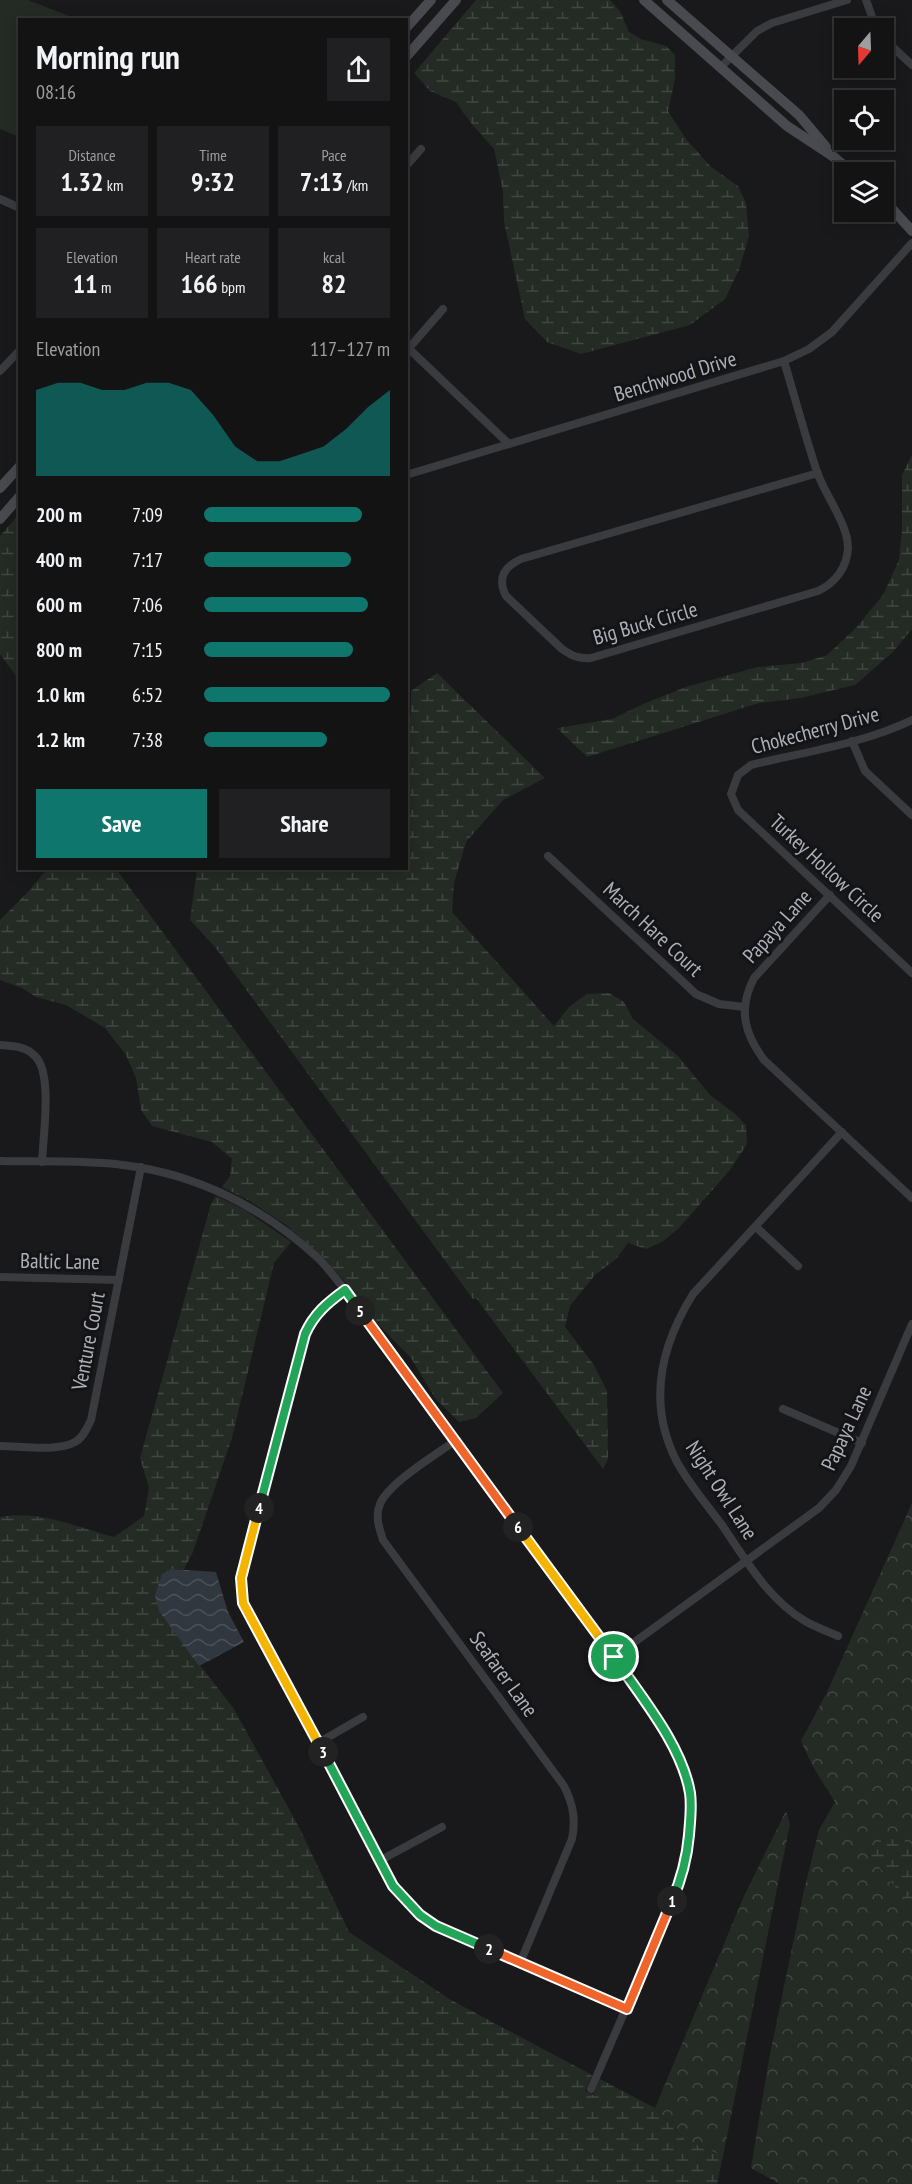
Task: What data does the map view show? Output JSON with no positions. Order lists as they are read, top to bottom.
{
  "streets": {
    "street": [
      "Benchwood Drive",
      "Big Buck Circle",
      "Chokecherry Drive",
      "Turkey Hollow Circle",
      "Papaya Lane",
      "March Hare Court",
      "Baltic Lane",
      "Venture Court",
      "Night Owl Lane",
      "Seafarer Lane"
    ]
  },
  "crossings": [
    ["Benchwood Drive", "Big Buck Circle"],
    ["Chokecherry Drive", "Turkey Hollow Circle"],
    ["Turkey Hollow Circle", "Papaya Lane"],
    ["Papaya Lane", "March Hare Court"],
    ["Papaya Lane", "Night Owl Lane"],
    ["Baltic Lane", "Venture Court"]
  ],
  "north": "bottom",
  "page": {
    "heading": ["Morning run", "08:16"],
    "stats": [
      ["Distance", "1.32 km"],
      ["Time", "9:32"],
      ["Pace", "7:13 /km"],
      ["Elevation", "11 m"],
      ["Heart rate", "166 bpm"],
      ["kcal", "82"]
    ],
    "chart": ["Elevation", "117–127 m"],
    "list": [
      {
        "name": "200 m",
        "note": "7:09"
      },
      {
        "name": "400 m",
        "note": "7:17"
      },
      {
        "name": "600 m",
        "note": "7:06"
      },
      {
        "name": "800 m",
        "note": "7:15"
      },
      {
        "name": "1.0 km",
        "note": "6:52"
      },
      {
        "name": "1.2 km",
        "note": "7:38"
      }
    ],
    "buttons": ["Save", "Share"],
    "pins": [
      "5",
      "4",
      "6",
      "3",
      "1",
      "2"
    ]
  }
}
